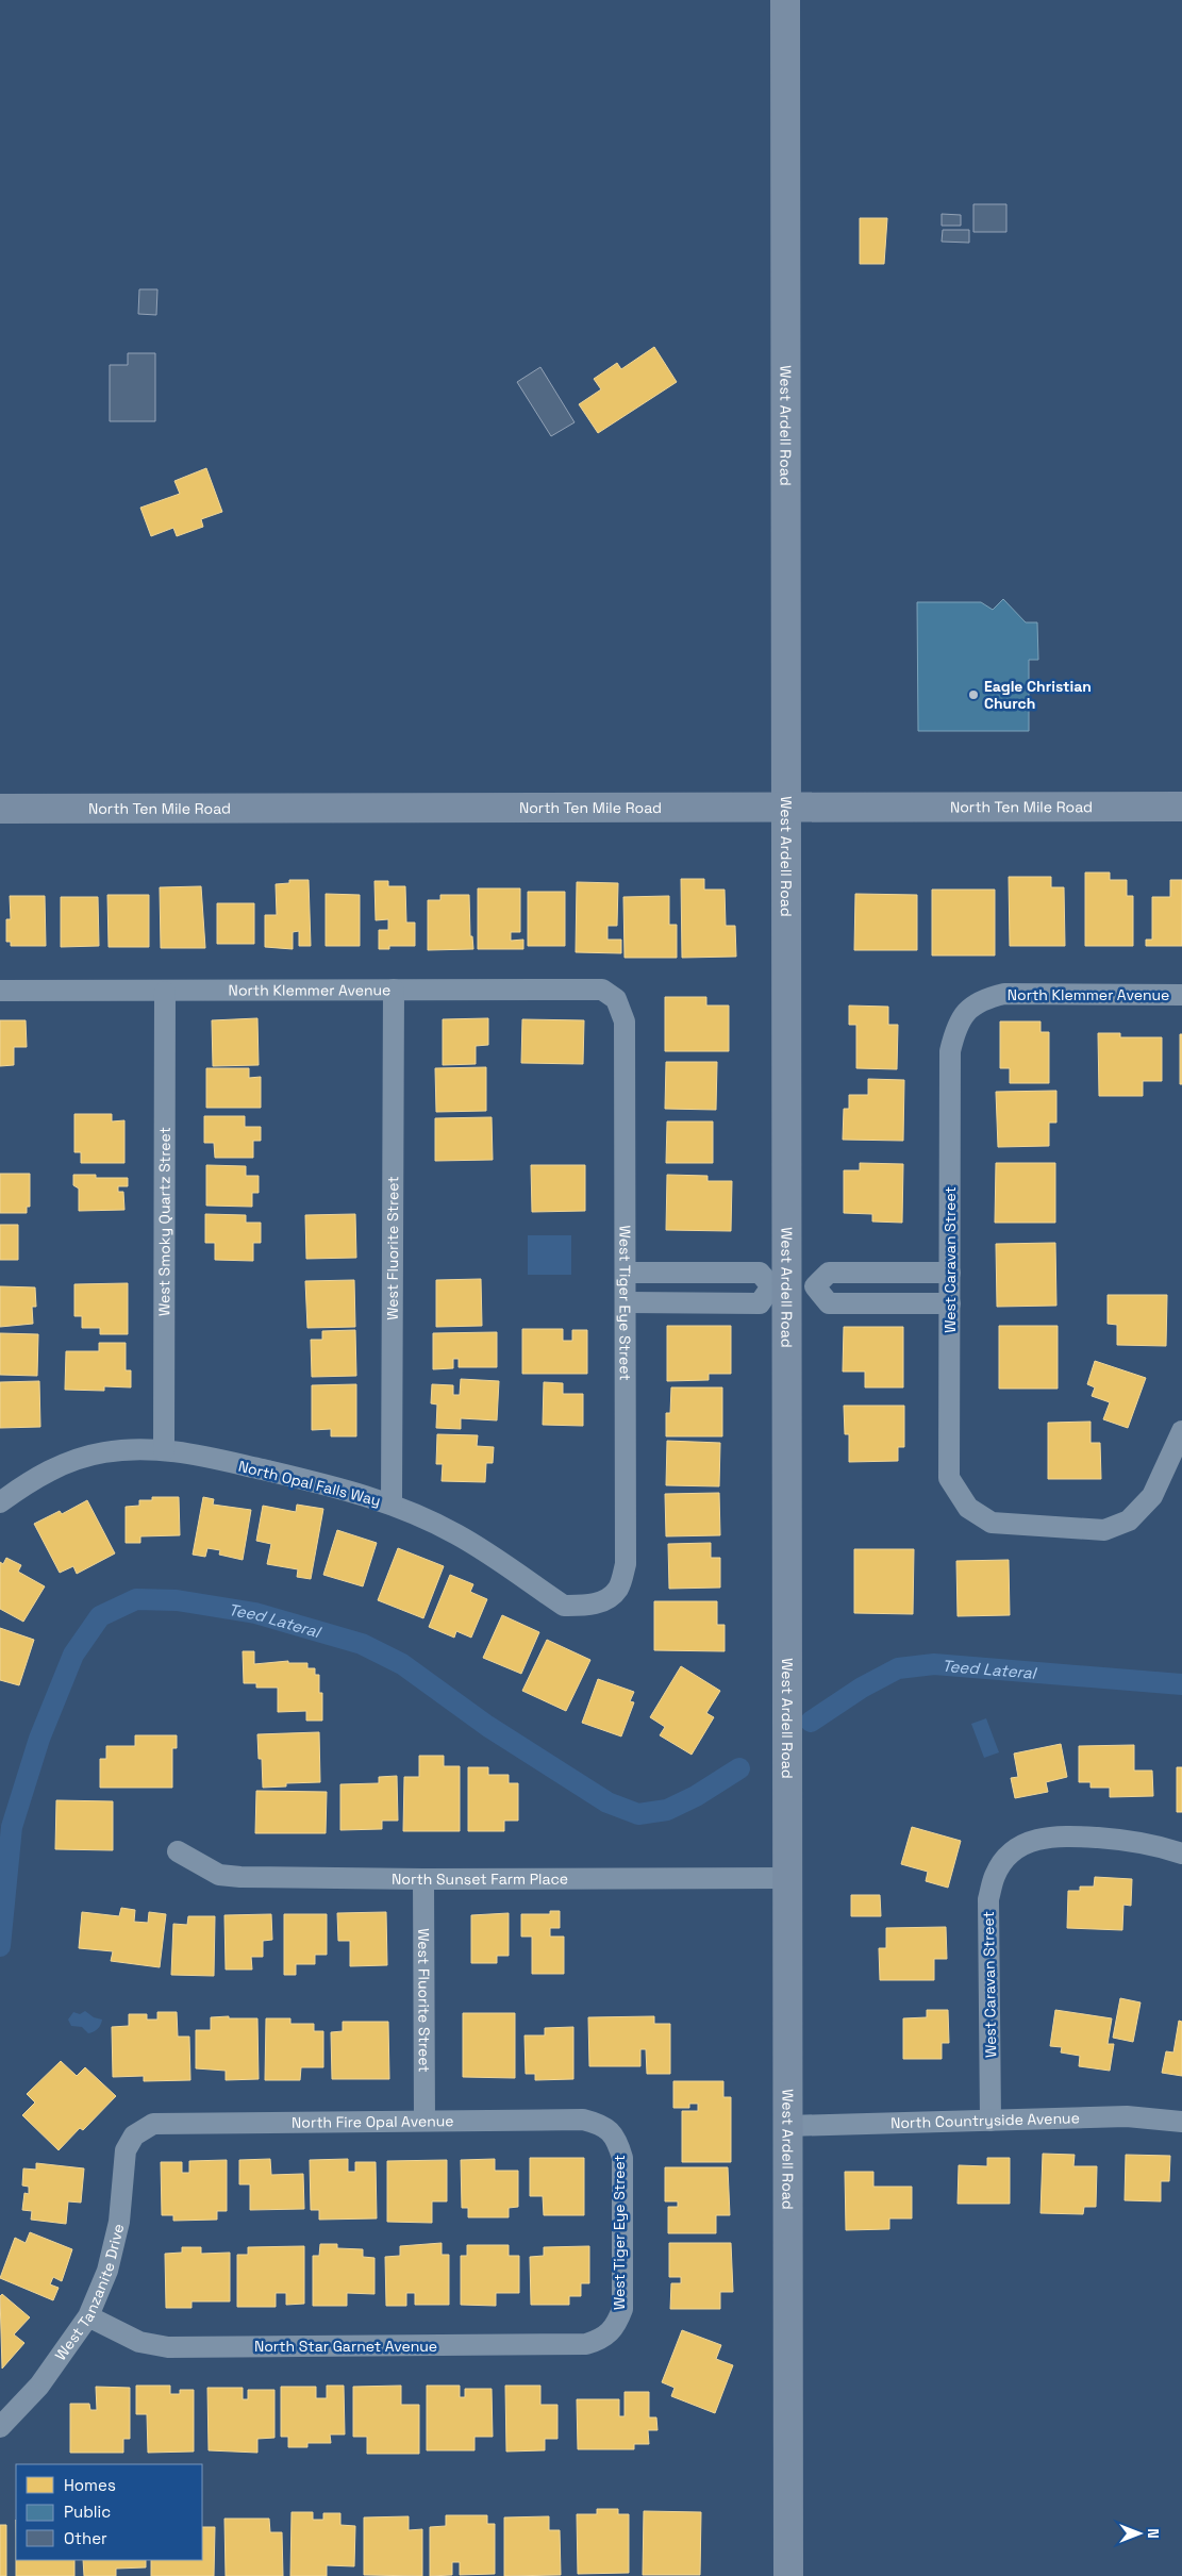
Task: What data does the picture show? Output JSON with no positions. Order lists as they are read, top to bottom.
{
  "streets": {
    "street": [
      "West Ardell Road",
      "North Ten Mile Road",
      "North Klemmer Avenue",
      "West Smoky Quartz Street",
      "West Fluorite Street",
      "West Caravan Street",
      "West Tiger Eye Street",
      "North Opal Falls Way",
      "North Sunset Farm Place",
      "North Countryside Avenue",
      "North Fire Opal Avenue",
      "West Tanzanite Drive",
      "North Star Garnet Avenue"
    ]
  },
  "crossings": [
    ["West Ardell Road", "North Ten Mile Road"],
    ["West Ardell Road", "North Sunset Farm Place"],
    ["West Ardell Road", "North Countryside Avenue"],
    ["North Klemmer Avenue", "West Smoky Quartz Street"],
    ["North Klemmer Avenue", "West Fluorite Street"],
    ["North Klemmer Avenue", "West Caravan Street"],
    ["North Klemmer Avenue", "West Tiger Eye Street"],
    ["West Smoky Quartz Street", "North Opal Falls Way"],
    ["West Fluorite Street", "North Opal Falls Way"],
    ["West Fluorite Street", "North Sunset Farm Place"],
    ["West Fluorite Street", "North Fire Opal Avenue"],
    ["West Caravan Street", "North Countryside Avenue"],
    ["West Tiger Eye Street", "North Opal Falls Way"],
    ["West Tiger Eye Street", "North Fire Opal Avenue"],
    ["West Tiger Eye Street", "North Star Garnet Avenue"],
    ["North Fire Opal Avenue", "West Tanzanite Drive"],
    ["West Tanzanite Drive", "North Star Garnet Avenue"]
  ],
  "water": ["Teed Lateral"],
  "places": ["Eagle Christian Church"],
  "legend": ["Homes", "Public", "Other"],
  "north": "right"
}
